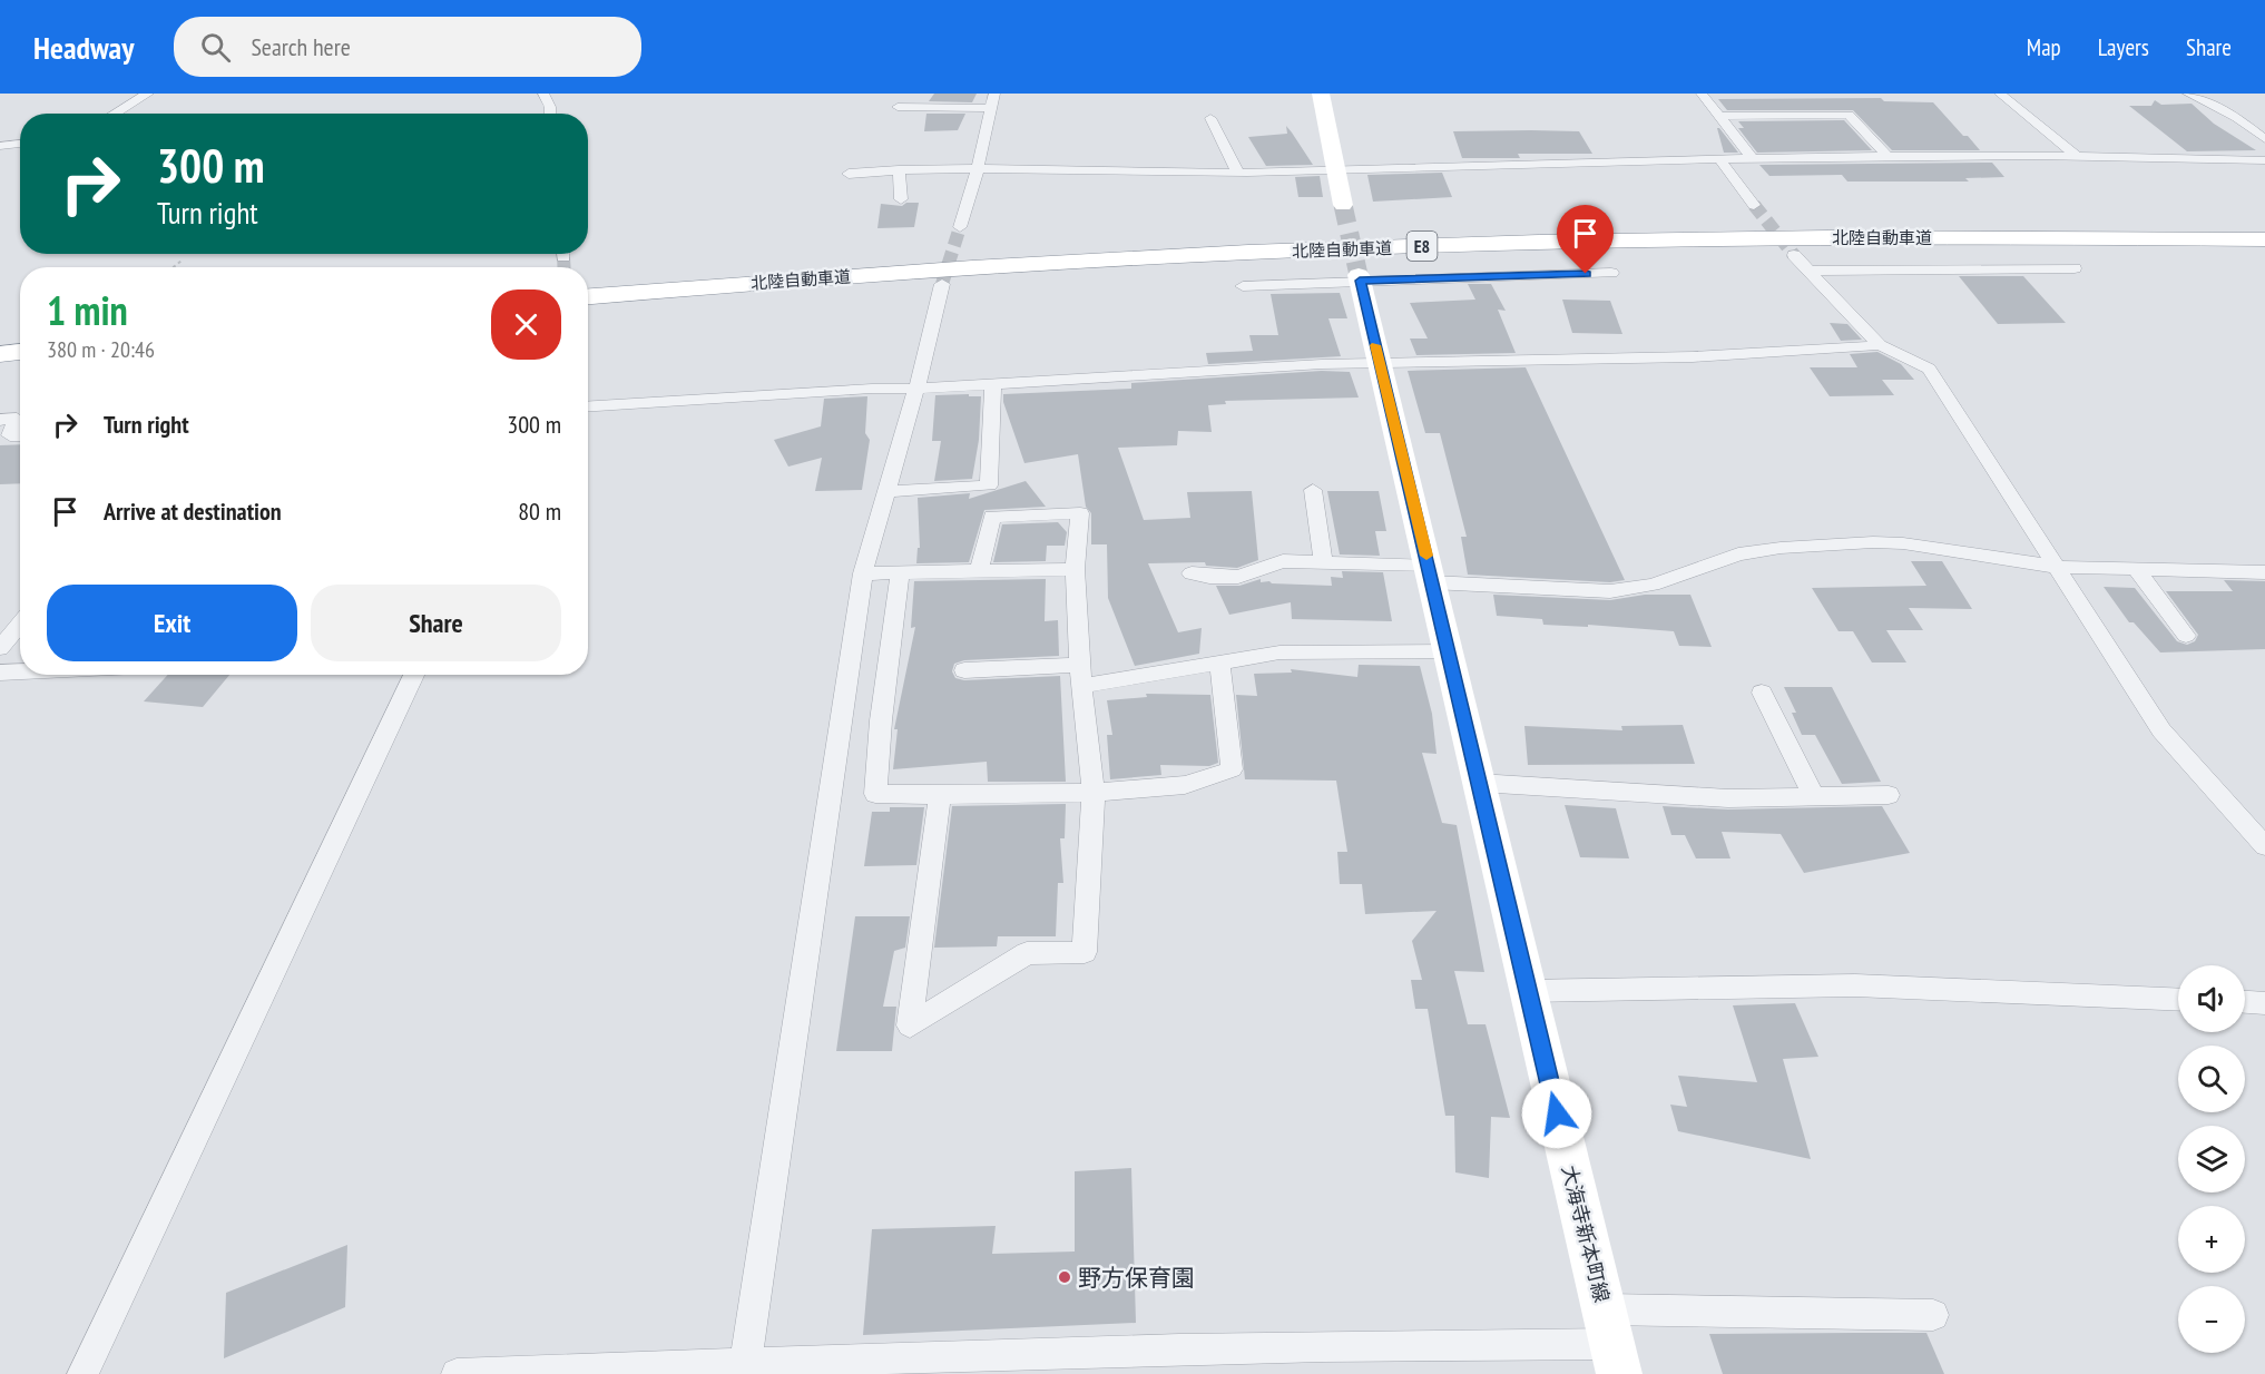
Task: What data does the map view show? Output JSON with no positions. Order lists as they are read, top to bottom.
{
  "streets": {
    "highway": ["北陸自動車道", "E8"],
    "main road": ["大海寺新本町線"]
  },
  "places": ["野方保育園"],
  "page": {
    "header": "Headway",
    "search": "Search here",
    "nav": ["Map", "Layers", "Share"],
    "turn": ["300 m", "Turn right"],
    "heading": ["1 min", "380 m · 20:46"],
    "list": [
      {
        "name": "Turn right",
        "value": "300 m"
      },
      {
        "name": "Arrive at destination",
        "value": "80 m"
      }
    ],
    "buttons": ["Exit", "Share"],
    "map_buttons": ["+", "−"]
  }
}
